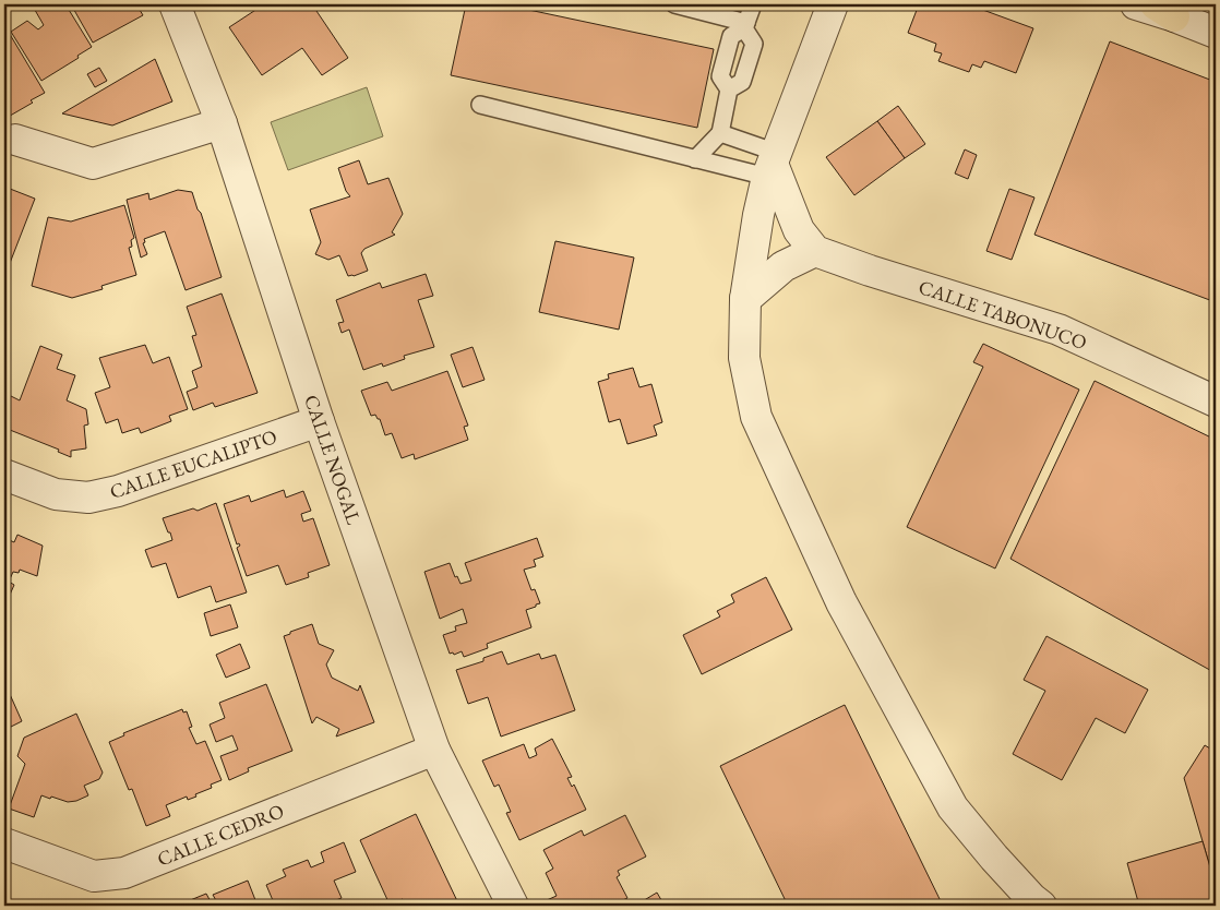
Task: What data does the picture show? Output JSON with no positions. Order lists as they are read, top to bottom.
{
  "streets": {
    "street": [
      "CALLE TABONUCO",
      "CALLE NOGAL",
      "CALLE EUCALIPTO",
      "CALLE CEDRO"
    ]
  },
  "crossings": [
    ["CALLE NOGAL", "CALLE EUCALIPTO"],
    ["CALLE NOGAL", "CALLE CEDRO"]
  ]
}
